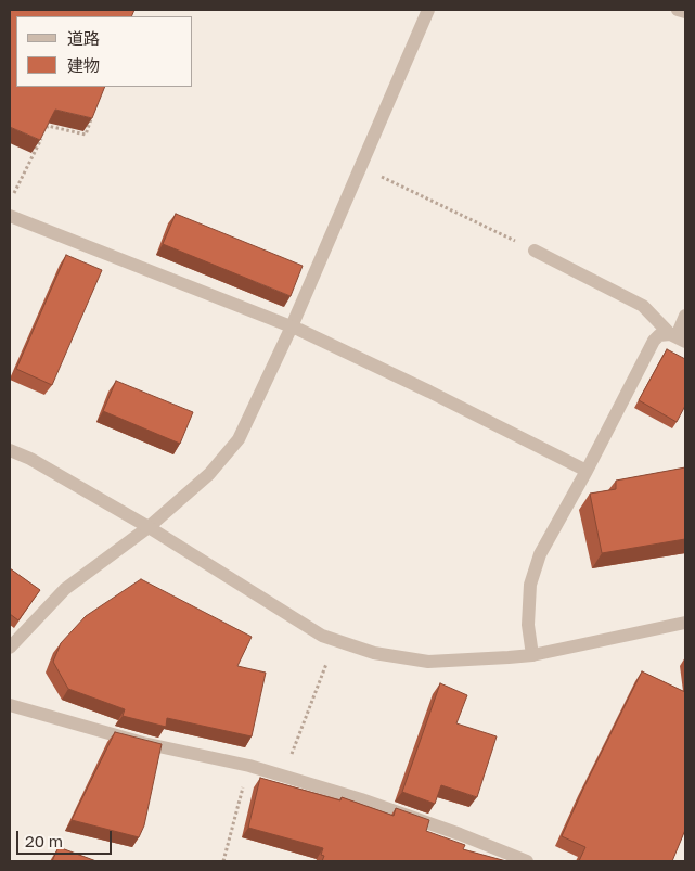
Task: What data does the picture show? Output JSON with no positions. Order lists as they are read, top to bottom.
{
  "legend": ["道路", "建物"],
  "scale_bar": "20 m"
}
